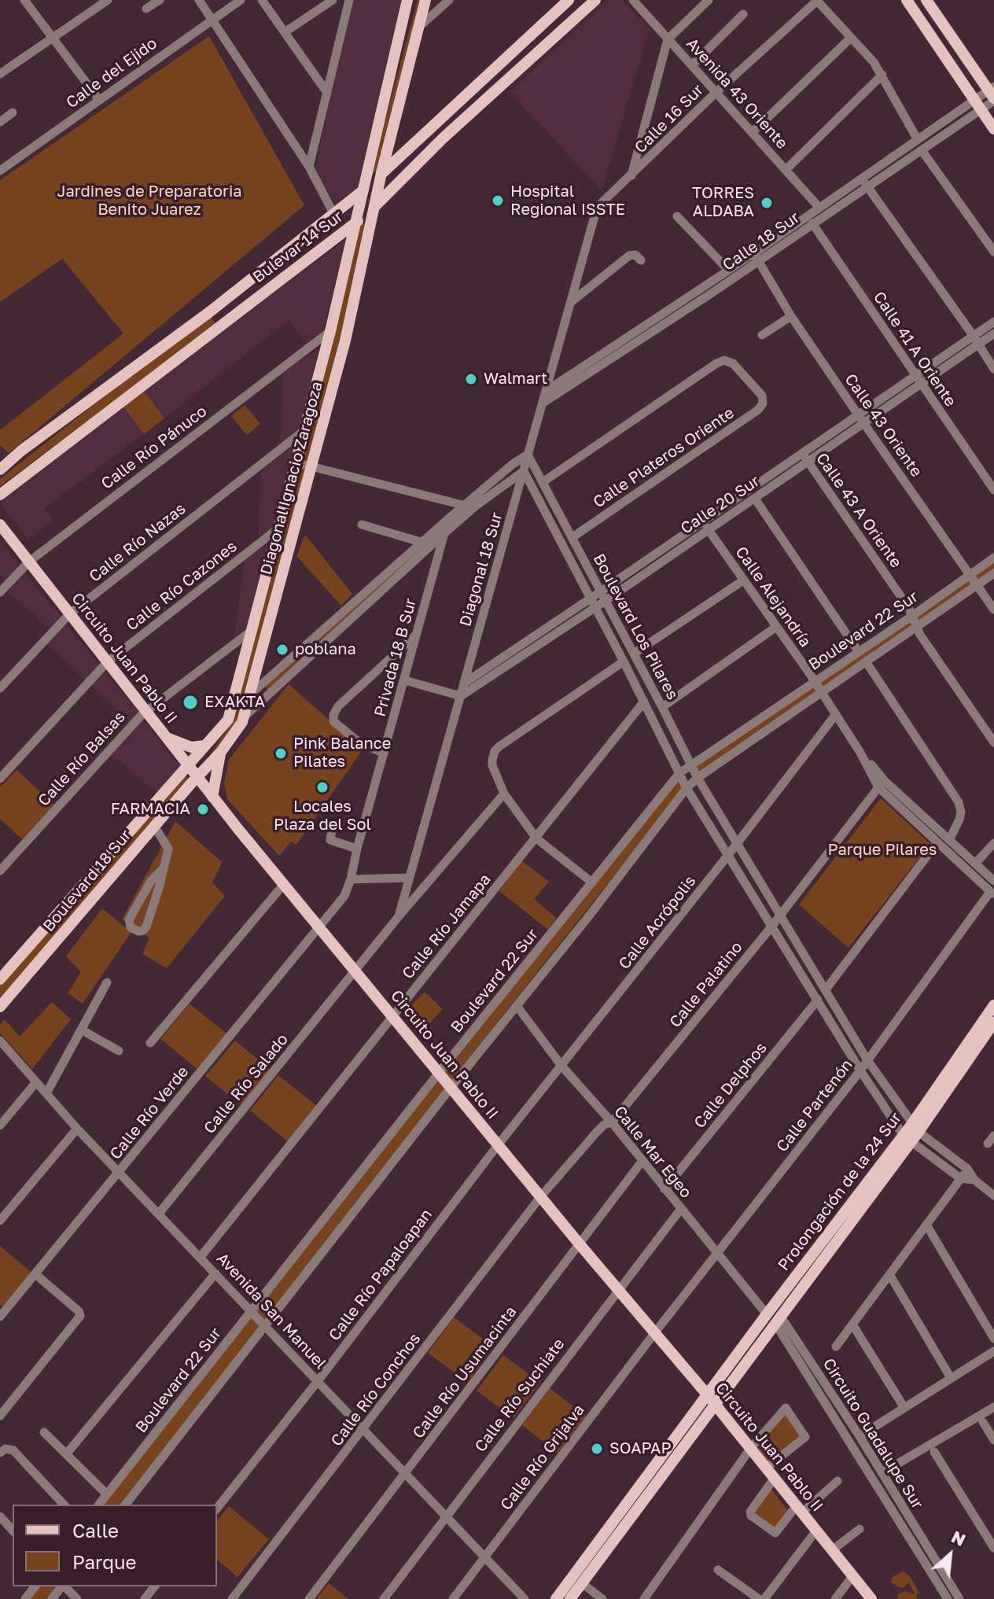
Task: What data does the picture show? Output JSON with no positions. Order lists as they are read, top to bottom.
{
  "streets": {
    "main road": [
      "Bulevar 14 Sur",
      "Diagonal Ignacio Zaragoza",
      "Circuito Juan Pablo II",
      "Boulevard 18 Sur",
      "Prolongación de la 24 Sur"
    ],
    "street": [
      "Calle del Ejido",
      "Avenida 43 Oriente",
      "Calle 16 Sur",
      "Calle 18 Sur",
      "Calle 41 A Oriente",
      "Calle 43 Oriente",
      "Calle Río Pánuco",
      "Calle Plateros Oriente",
      "Calle 20 Sur",
      "Calle 43 A Oriente",
      "Calle Río Nazas",
      "Diagonal 18 Sur",
      "Calle Río Cazones",
      "Calle Alejandría",
      "Boulevard Los Pilares",
      "Boulevard 22 Sur",
      "Privada 18 B Sur",
      "Calle Río Balsas",
      "Calle Acrópolis",
      "Calle Río Jamapa",
      "Calle Palatino",
      "Calle Río Salado",
      "Calle Delphos",
      "Calle Partenón",
      "Calle Río Verde",
      "Calle Mar Egeo",
      "Calle Río Papaloapan",
      "Avenida San Manuel",
      "Calle Río Usumacinta",
      "Calle Río Conchos",
      "Calle Río Suchiate",
      "Circuito Guadalupe Sur",
      "Calle Río Grijalva"
    ]
  },
  "crossings": [
    ["Avenida 43 Oriente", "Calle 16 Sur"],
    ["Avenida 43 Oriente", "Calle 18 Sur"],
    ["Calle 16 Sur", "Diagonal 18 Sur"],
    ["Calle 18 Sur", "Calle 41 A Oriente"],
    ["Calle 18 Sur", "Calle 43 Oriente"],
    ["Calle 18 Sur", "Diagonal 18 Sur"],
    ["Bulevar 14 Sur", "Diagonal Ignacio Zaragoza"],
    ["Calle 41 A Oriente", "Calle 20 Sur"],
    ["Calle 43 Oriente", "Calle 20 Sur"],
    ["Calle 43 Oriente", "Boulevard 22 Sur"],
    ["Calle Río Pánuco", "Diagonal Ignacio Zaragoza"],
    ["Calle Río Pánuco", "Circuito Juan Pablo II"],
    ["Calle Plateros Oriente", "Boulevard Los Pilares"],
    ["Diagonal Ignacio Zaragoza", "Calle Río Nazas"],
    ["Diagonal Ignacio Zaragoza", "Calle Río Cazones"],
    ["Diagonal Ignacio Zaragoza", "Circuito Juan Pablo II"],
    ["Diagonal Ignacio Zaragoza", "Calle Río Balsas"],
    ["Diagonal Ignacio Zaragoza", "Boulevard 18 Sur"],
    ["Calle 20 Sur", "Calle 43 A Oriente"],
    ["Calle 20 Sur", "Diagonal 18 Sur"],
    ["Calle 20 Sur", "Calle Alejandría"],
    ["Calle 20 Sur", "Boulevard Los Pilares"],
    ["Calle 43 A Oriente", "Boulevard 22 Sur"],
    ["Calle Río Nazas", "Circuito Juan Pablo II"],
    ["Diagonal 18 Sur", "Boulevard Los Pilares"],
    ["Diagonal 18 Sur", "Circuito Juan Pablo II"],
    ["Diagonal 18 Sur", "Calle Río Salado"],
    ["Calle Río Cazones", "Circuito Juan Pablo II"],
    ["Calle Alejandría", "Boulevard 22 Sur"],
    ["Calle Alejandría", "Calle Acrópolis"],
    ["Calle Alejandría", "Calle Palatino"],
    ["Calle Alejandría", "Calle Partenón"],
    ["Boulevard Los Pilares", "Boulevard 22 Sur"],
    ["Boulevard Los Pilares", "Calle Acrópolis"],
    ["Boulevard Los Pilares", "Calle Río Jamapa"],
    ["Boulevard Los Pilares", "Calle Palatino"],
    ["Boulevard Los Pilares", "Calle Delphos"],
    ["Boulevard Los Pilares", "Calle Partenón"],
    ["Boulevard Los Pilares", "Prolongación de la 24 Sur"],
    ["Boulevard 22 Sur", "Circuito Juan Pablo II"],
    ["Boulevard 22 Sur", "Calle Mar Egeo"],
    ["Boulevard 22 Sur", "Avenida San Manuel"],
    ["Privada 18 B Sur", "Circuito Juan Pablo II"],
    ["Privada 18 B Sur", "Calle Río Verde"],
    ["Circuito Juan Pablo II", "Calle Río Balsas"],
    ["Circuito Juan Pablo II", "Boulevard 18 Sur"],
    ["Circuito Juan Pablo II", "Calle Acrópolis"],
    ["Circuito Juan Pablo II", "Calle Río Jamapa"],
    ["Circuito Juan Pablo II", "Calle Palatino"],
    ["Circuito Juan Pablo II", "Calle Río Salado"],
    ["Circuito Juan Pablo II", "Calle Partenón"],
    ["Circuito Juan Pablo II", "Calle Río Verde"],
    ["Circuito Juan Pablo II", "Prolongación de la 24 Sur"],
    ["Circuito Juan Pablo II", "Calle Río Papaloapan"],
    ["Circuito Juan Pablo II", "Calle Río Usumacinta"],
    ["Circuito Juan Pablo II", "Calle Río Conchos"],
    ["Circuito Juan Pablo II", "Calle Río Suchiate"],
    ["Circuito Juan Pablo II", "Calle Río Grijalva"],
    ["Calle Acrópolis", "Calle Mar Egeo"],
    ["Calle Acrópolis", "Calle Río Papaloapan"],
    ["Calle Río Jamapa", "Avenida San Manuel"],
    ["Calle Palatino", "Calle Mar Egeo"],
    ["Calle Palatino", "Calle Río Conchos"],
    ["Calle Río Salado", "Avenida San Manuel"],
    ["Calle Delphos", "Calle Mar Egeo"],
    ["Calle Partenón", "Calle Mar Egeo"],
    ["Calle Partenón", "Calle Río Grijalva"],
    ["Calle Río Verde", "Avenida San Manuel"],
    ["Calle Mar Egeo", "Prolongación de la 24 Sur"],
    ["Calle Mar Egeo", "Calle Río Usumacinta"],
    ["Calle Mar Egeo", "Calle Río Suchiate"],
    ["Prolongación de la 24 Sur", "Circuito Guadalupe Sur"],
    ["Calle Río Papaloapan", "Avenida San Manuel"],
    ["Avenida San Manuel", "Calle Río Usumacinta"],
    ["Avenida San Manuel", "Calle Río Conchos"],
    ["Avenida San Manuel", "Calle Río Suchiate"],
    ["Avenida San Manuel", "Calle Río Grijalva"]
  ],
  "parks": ["Jardines de Preparatoria Benito Juarez", "Parque Pilares"],
  "places": [
    "Hospital Regional ISSTE",
    "TORRES ALDABA",
    "Walmart",
    "poblana",
    "EXAKTA",
    "Pink Balance Pilates",
    "Locales Plaza del Sol",
    "FARMACIA",
    "SOAPAP"
  ],
  "legend": ["Calle", "Parque"],
  "north": "top right"
}
